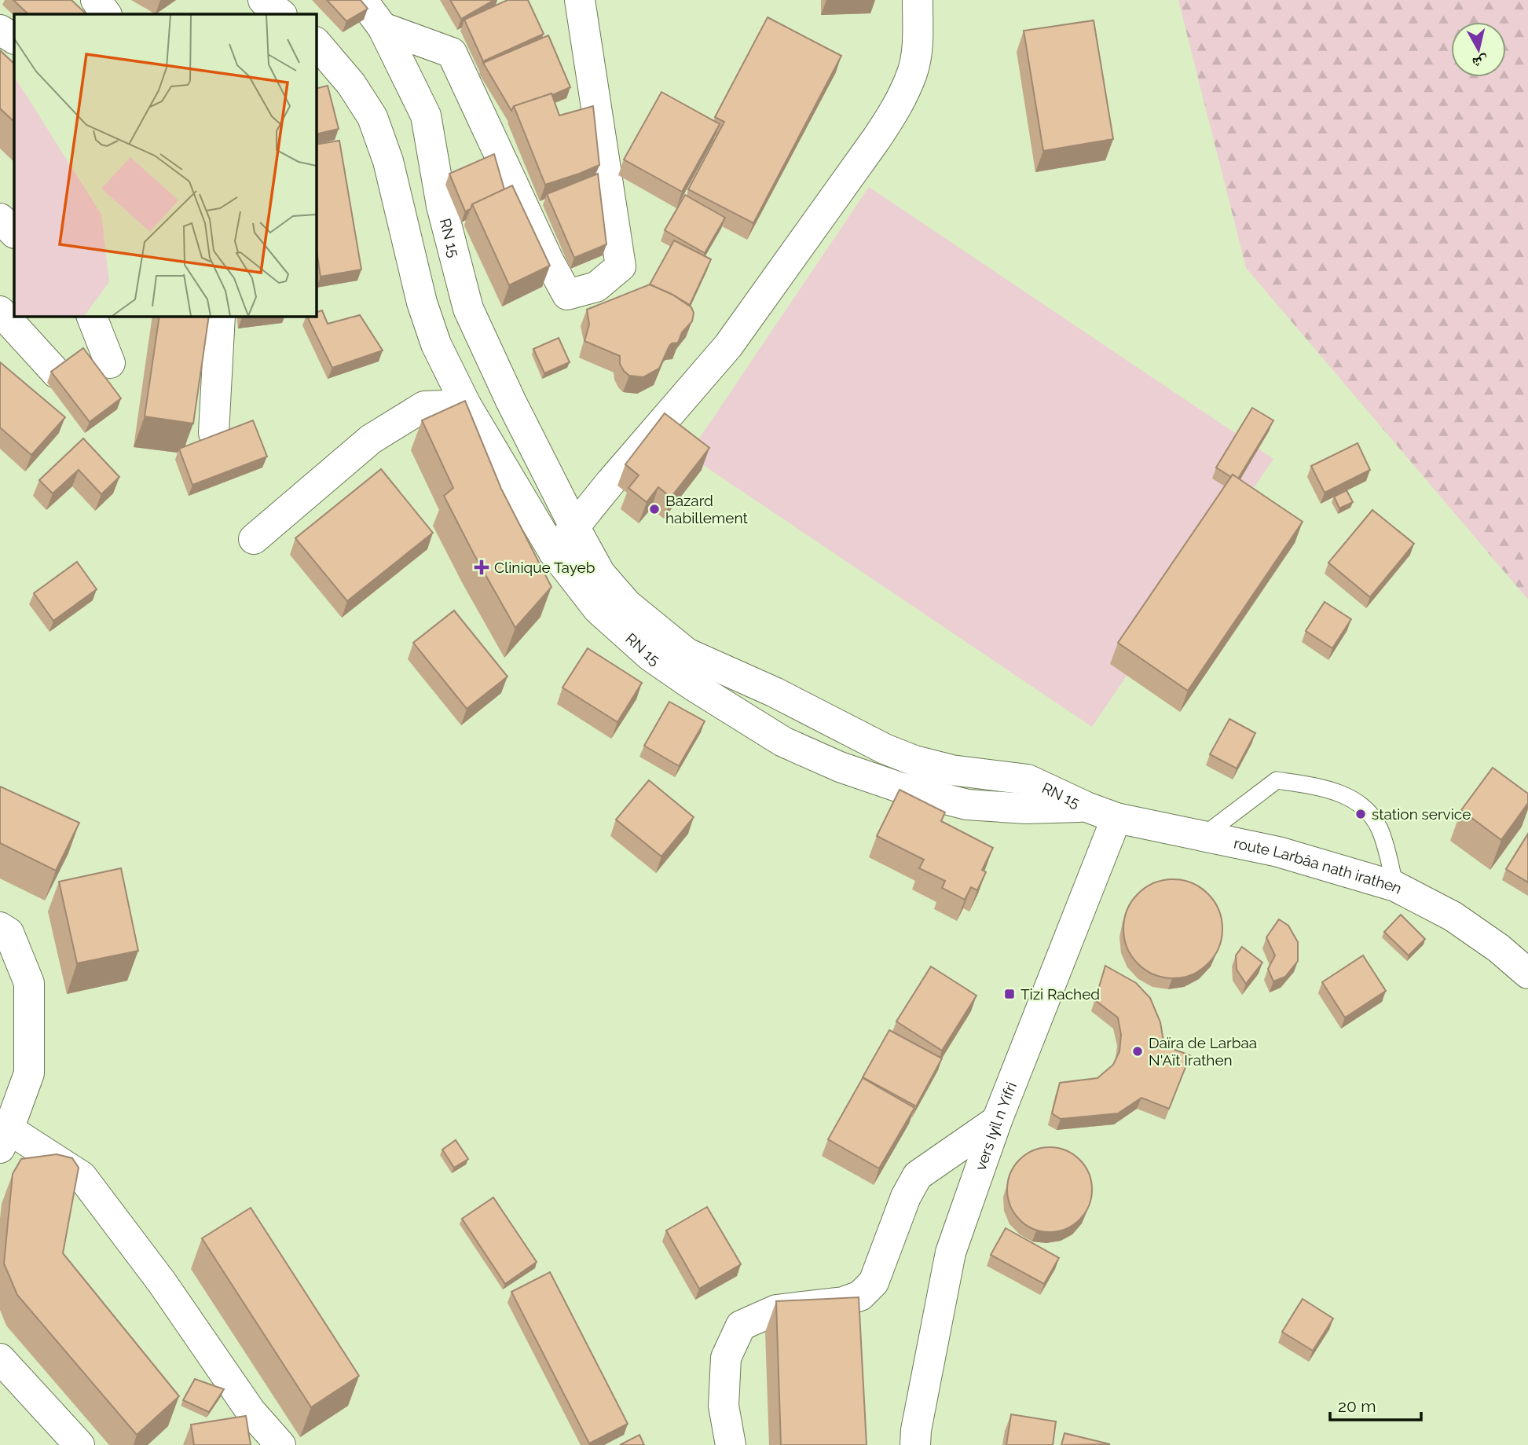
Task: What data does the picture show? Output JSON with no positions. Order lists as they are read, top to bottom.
{
  "streets": {
    "main road": ["RN 15", "route Larbâa nath irathen", "vers Iγil n Yifri"]
  },
  "crossings": [
    ["RN 15", "route Larbâa nath irathen"],
    ["route Larbâa nath irathen", "vers Iγil n Yifri"]
  ],
  "places": {
    "other": ["Bazard habillement", "station service", "Daïra de Larbaa N'Aït Irathen"],
    "health": ["Clinique Tayeb"],
    "transit": ["Tizi Rached"]
  },
  "scale_bar": "20 m",
  "north": "bottom"
}
